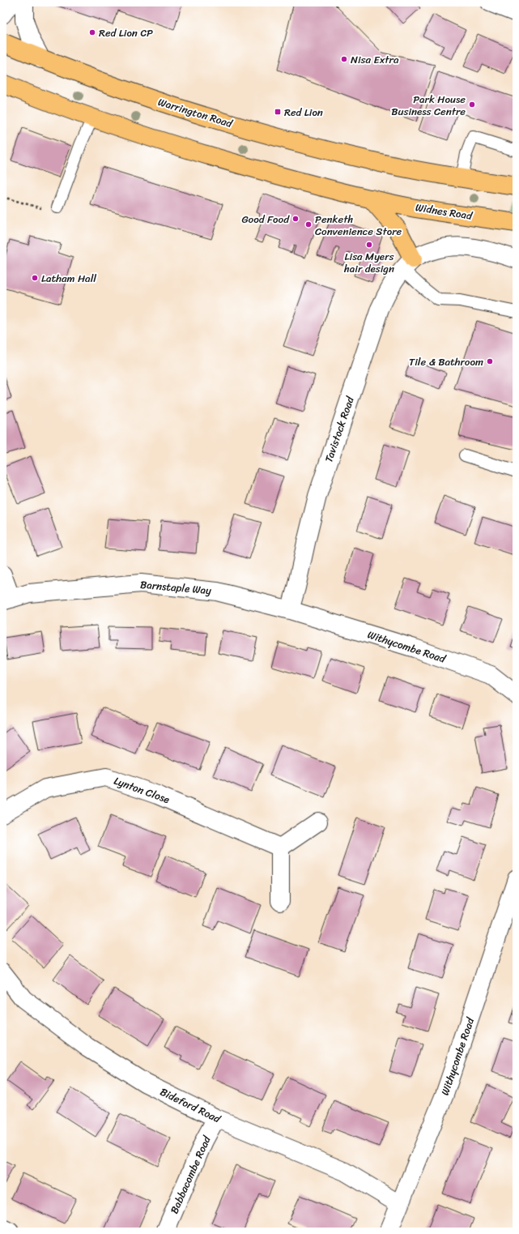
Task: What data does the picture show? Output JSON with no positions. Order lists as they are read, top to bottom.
{
  "streets": {
    "main road": ["Warrington Road", "Widnes Road"],
    "street": [
      "Tavistock Road",
      "Barnstaple Way",
      "Withycombe Road",
      "Lynton Close",
      "Bideford Road",
      "Babbacombe Road"
    ]
  },
  "crossings": [
    ["Tavistock Road", "Barnstaple Way"],
    ["Tavistock Road", "Withycombe Road"],
    ["Barnstaple Way", "Withycombe Road"],
    ["Withycombe Road", "Bideford Road"],
    ["Bideford Road", "Babbacombe Road"]
  ],
  "places": {
    "other": [
      "Red Lion CP",
      "Nisa Extra",
      "Park House Business Centre",
      "Good Food",
      "Penketh Convenience Store",
      "Lisa Myers hair design",
      "Latham Hall",
      "Tile & Bathroom"
    ],
    "transit": ["Red Lion"]
  }
}
